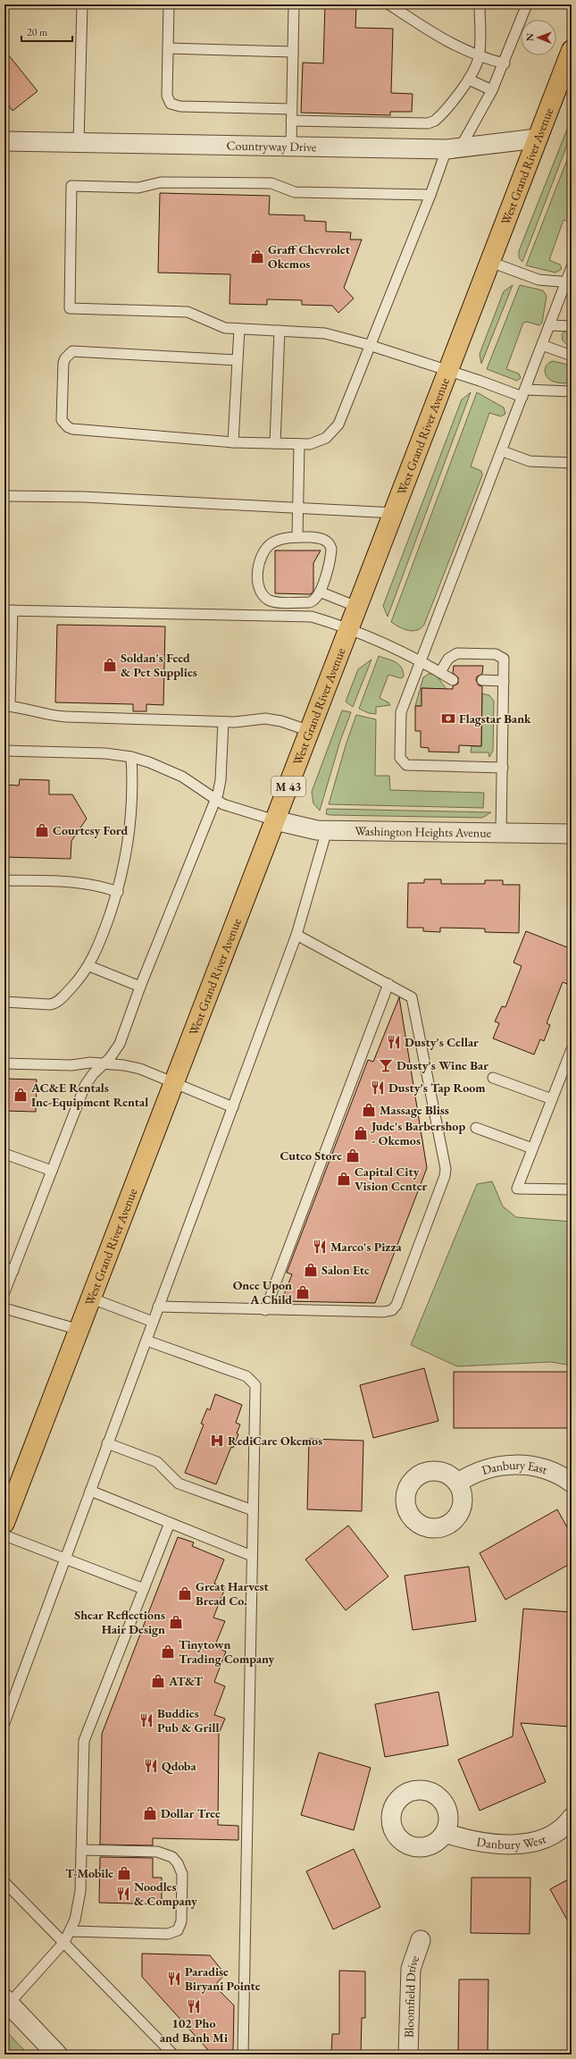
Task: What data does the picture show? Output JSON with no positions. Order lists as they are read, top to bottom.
{
  "streets": {
    "main road": ["West Grand River Avenue", "M 43"],
    "street": [
      "Countryway Drive",
      "Washington Heights Avenue",
      "Danbury East",
      "Danbury West",
      "Bloomfield Drive"
    ]
  },
  "crossings": [
    ["Countryway Drive", "West Grand River Avenue"],
    ["West Grand River Avenue", "Washington Heights Avenue"]
  ],
  "places": {
    "shop": [
      "Graff Chevrolet Okemos",
      "Soldan's Feed & Pet Supplies",
      "Courtesy Ford",
      "AC&E Rentals Inc-Equipment Rental",
      "Massage Bliss",
      "Jude's Barbershop - Okemos",
      "Cutco Store",
      "Capital City Vision Center",
      "Salon Etc",
      "Once Upon A Child",
      "Great Harvest Bread Co.",
      "Shear Reflections Hair Design",
      "Tinytown Trading Company",
      "AT&T",
      "Dollar Tree",
      "T-Mobile"
    ],
    "bank": ["Flagstar Bank"],
    "restaurant": [
      "Dusty's Cellar",
      "Dusty's Tap Room",
      "Marco's Pizza",
      "Buddies Pub & Grill",
      "Qdoba",
      "Noodles & Company",
      "Paradise Biryani Pointe",
      "102 Pho and Banh Mi"
    ],
    "bar": ["Dusty's Wine Bar"],
    "hospital": ["RediCare Okemos"]
  },
  "scale_bar": "20 m",
  "north": "left"
}
